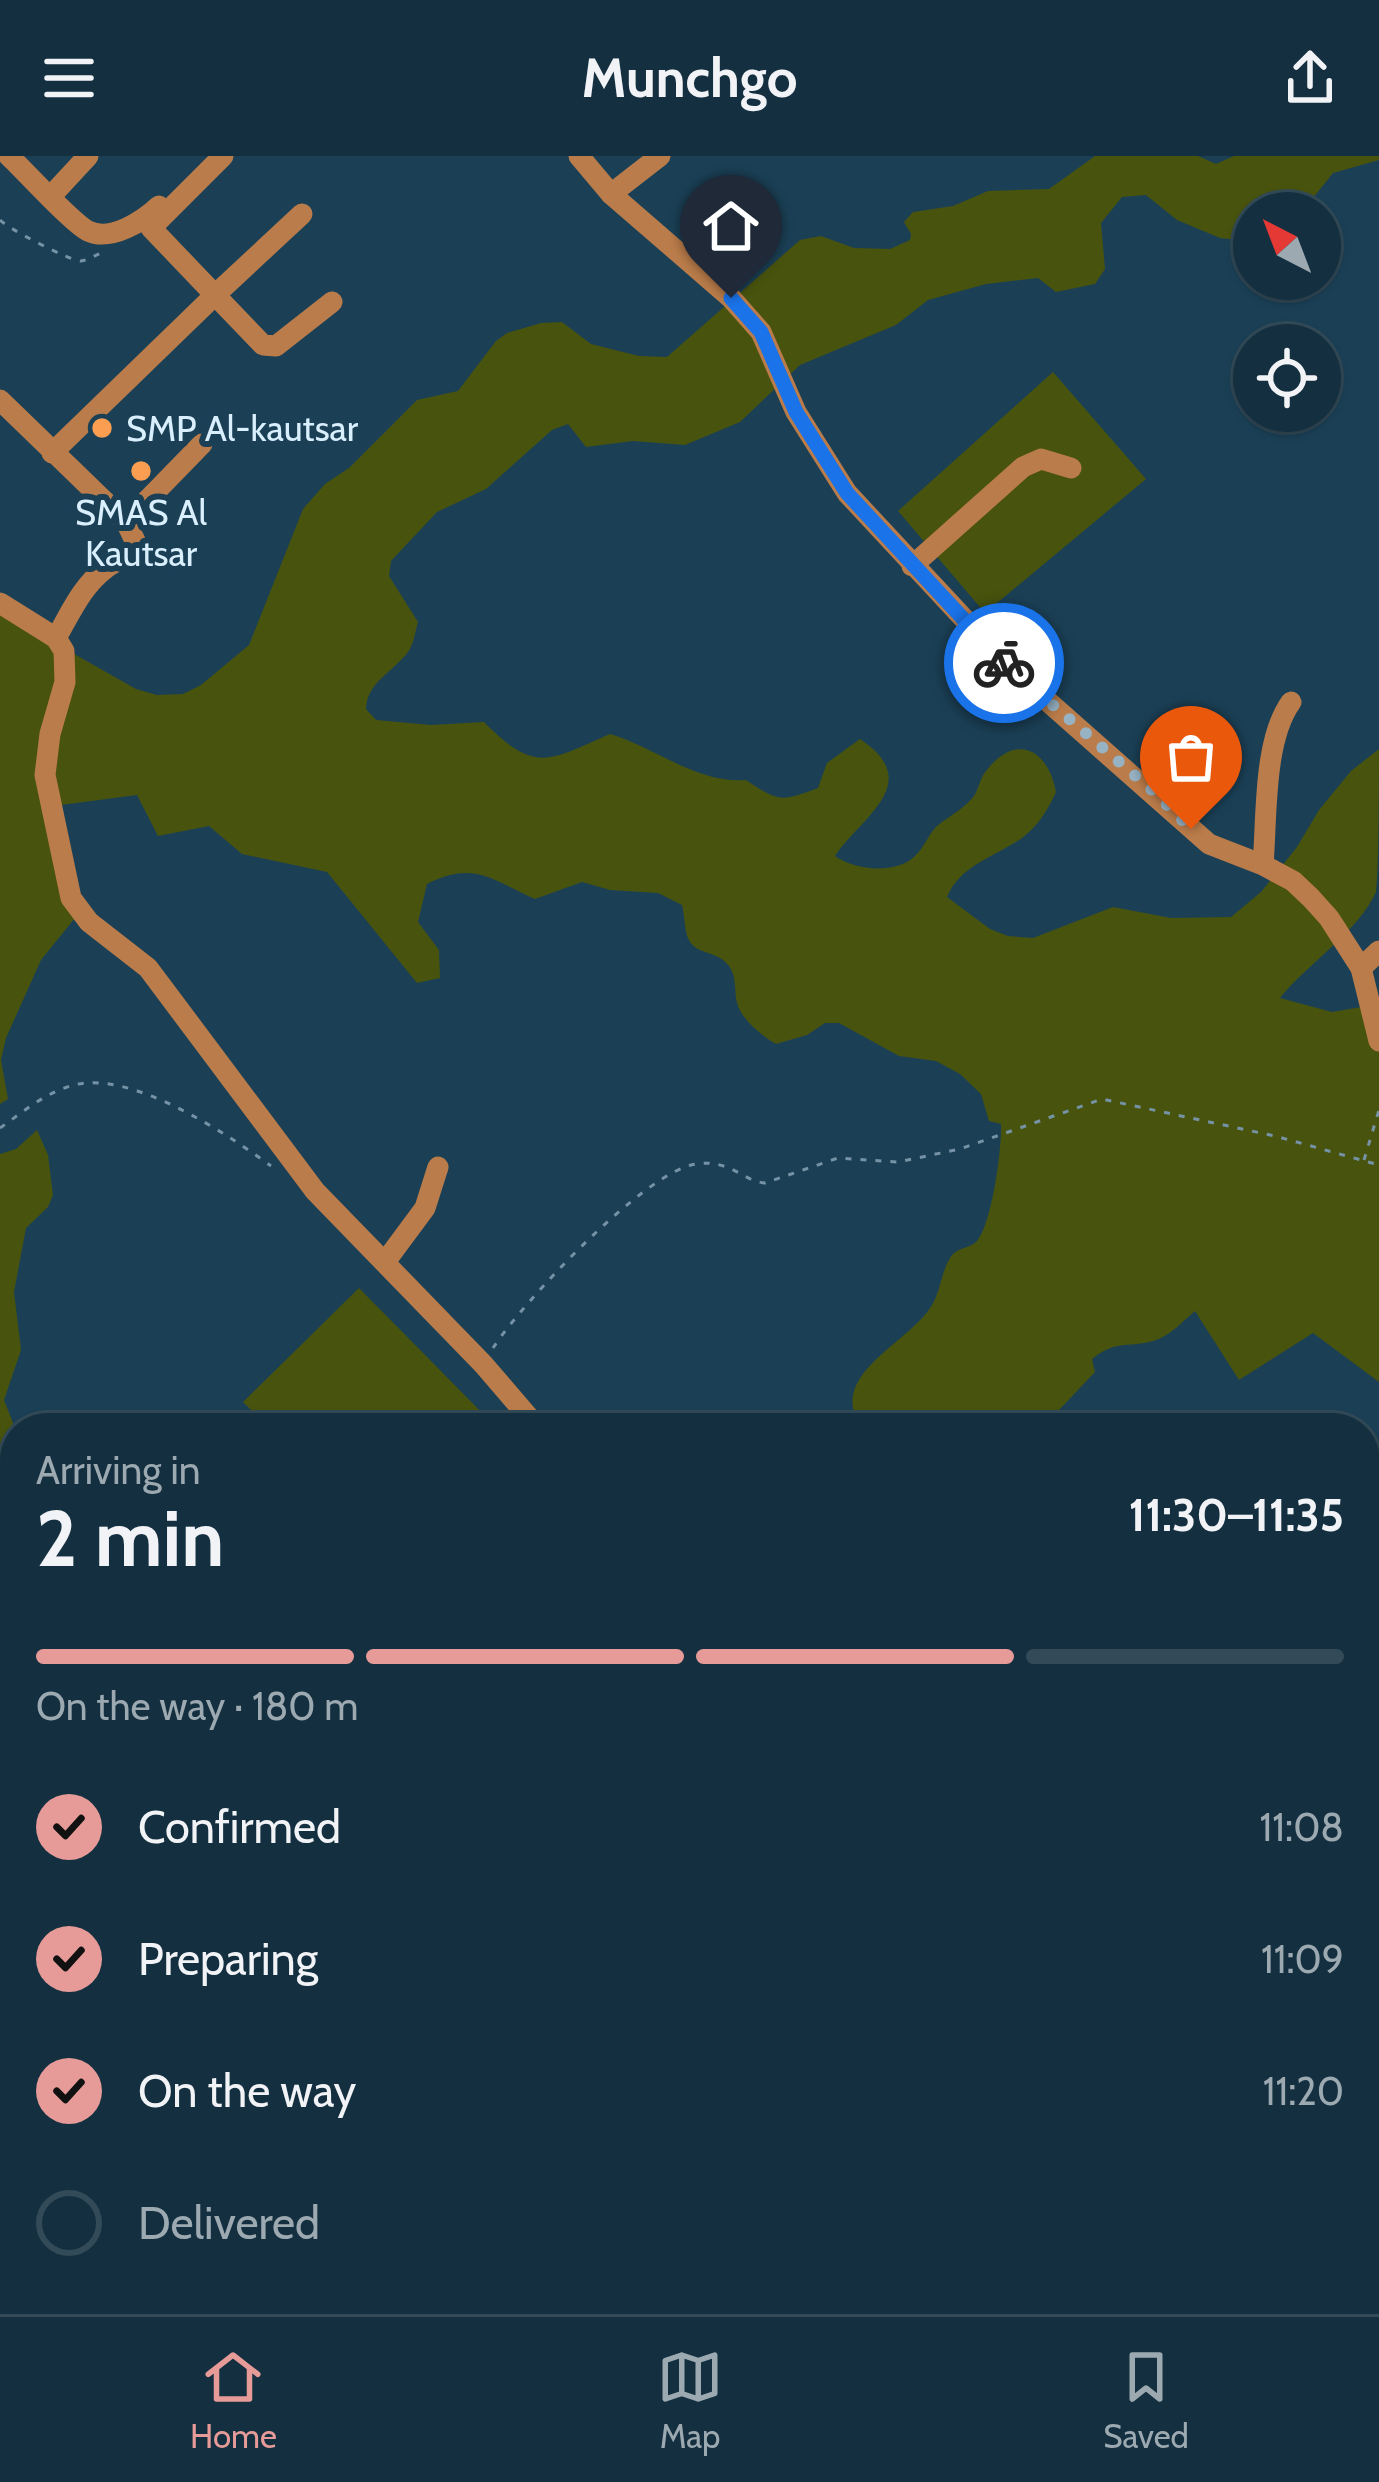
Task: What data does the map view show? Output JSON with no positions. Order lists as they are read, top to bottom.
{
  "places": ["SMP Al-kautsar", "SMAS Al Kautsar"],
  "north": "top left",
  "page": {
    "header": "Munchgo",
    "heading": ["2 min", "Arriving in", "11:30–11:35"],
    "bar": "On the way · 180 m",
    "list": [
      ["Confirmed", "11:08"],
      ["Preparing", "11:09"],
      ["On the way", "11:20"],
      "Delivered"
    ],
    "tabs": ["Home", "Map", "Saved"]
  }
}
